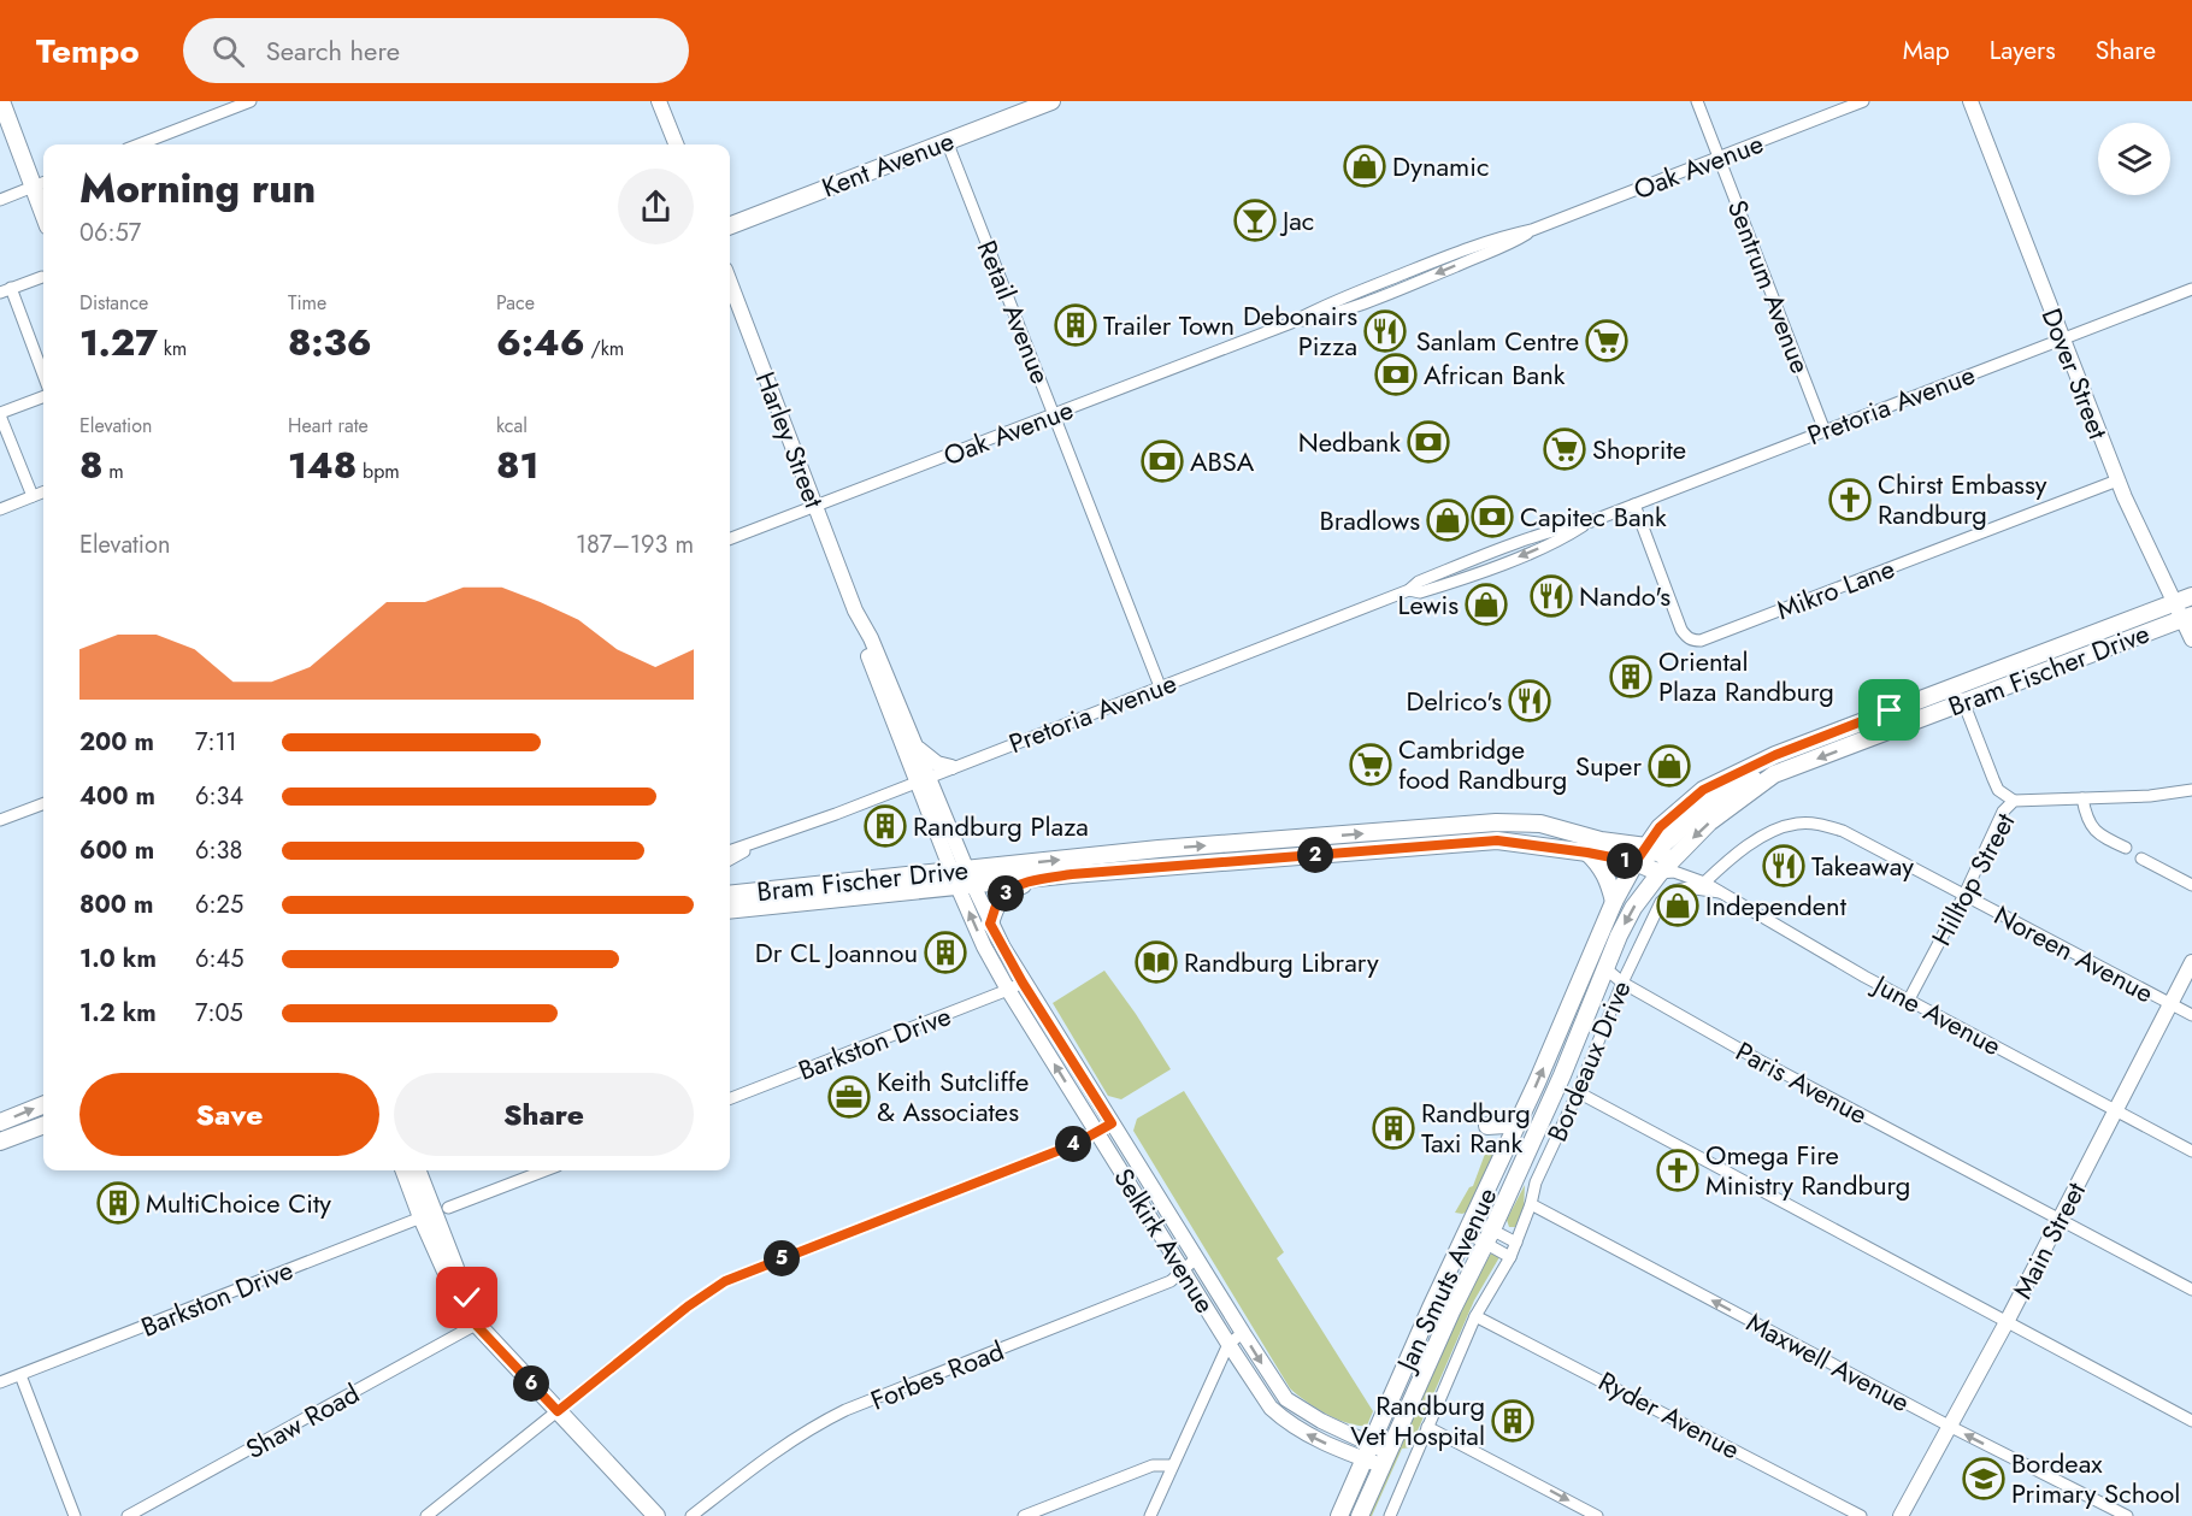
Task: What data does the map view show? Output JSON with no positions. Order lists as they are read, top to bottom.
{
  "streets": {
    "main road": ["Kent Avenue", "Bram Fischer Drive", "Jan Smuts Avenue"],
    "street": [
      "Oak Avenue",
      "Sentrum Avenue",
      "Retail Avenue",
      "Dover Street",
      "Pretoria Avenue",
      "Harley Street",
      "Mikro Lane",
      "Hilltop Street",
      "Noreen Avenue",
      "June Avenue",
      "Barkston Drive",
      "Bordeaux Drive",
      "Paris Avenue",
      "Selkirk Avenue",
      "Main Street",
      "Maxwell Avenue",
      "Forbes Road",
      "Ryder Avenue",
      "Shaw Road"
    ]
  },
  "crossings": [
    ["Kent Avenue", "Retail Avenue"],
    ["Oak Avenue", "Sentrum Avenue"],
    ["Oak Avenue", "Retail Avenue"],
    ["Oak Avenue", "Harley Street"],
    ["Sentrum Avenue", "Pretoria Avenue"],
    ["Retail Avenue", "Pretoria Avenue"],
    ["Dover Street", "Pretoria Avenue"],
    ["Dover Street", "Mikro Lane"],
    ["Dover Street", "Bram Fischer Drive"],
    ["Pretoria Avenue", "Harley Street"],
    ["Pretoria Avenue", "Mikro Lane"],
    ["Harley Street", "Bram Fischer Drive"],
    ["Harley Street", "Selkirk Avenue"],
    ["Bram Fischer Drive", "June Avenue"],
    ["Bram Fischer Drive", "Selkirk Avenue"],
    ["Bram Fischer Drive", "Jan Smuts Avenue"],
    ["Hilltop Street", "Noreen Avenue"],
    ["Hilltop Street", "June Avenue"],
    ["Noreen Avenue", "June Avenue"],
    ["Noreen Avenue", "Main Street"],
    ["June Avenue", "Bordeaux Drive"],
    ["June Avenue", "Main Street"],
    ["June Avenue", "Jan Smuts Avenue"],
    ["Barkston Drive", "Selkirk Avenue"],
    ["Bordeaux Drive", "Paris Avenue"],
    ["Bordeaux Drive", "Maxwell Avenue"],
    ["Bordeaux Drive", "Ryder Avenue"],
    ["Paris Avenue", "Main Street"],
    ["Paris Avenue", "Jan Smuts Avenue"],
    ["Selkirk Avenue", "Jan Smuts Avenue"],
    ["Selkirk Avenue", "Forbes Road"],
    ["Main Street", "Maxwell Avenue"]
  ],
  "one_way": ["Maxwell Avenue"],
  "places": {
    "shop": [
      "Dynamic",
      "Bradlows",
      "Lewis",
      "Super",
      "Independent"
    ],
    "bar": ["Jac"],
    "building": [
      "Trailer Town",
      "Oriental Plaza Randburg",
      "Randburg Plaza",
      "Dr CL Joannou",
      "Randburg Taxi Rank",
      "MultiChoice City",
      "Randburg Vet Hospital"
    ],
    "restaurant": [
      "Debonairs Pizza",
      "Nando's",
      "Delrico's",
      "Takeaway"
    ],
    "supermarket": ["Sanlam Centre", "Shoprite", "Cambridge food Randburg"],
    "bank": [
      "African Bank",
      "Nedbank",
      "ABSA",
      "Capitec Bank"
    ],
    "church": ["Chirst Embassy Randburg", "Omega Fire Ministry Randburg"],
    "library": ["Randburg Library"],
    "office": ["Keith Sutcliffe & Associates"],
    "school or university": ["Bordeax Primary School"]
  },
  "page": {
    "header": "Tempo",
    "search": "Search here",
    "nav": ["Map", "Layers", "Share"],
    "heading": ["Morning run", "06:57"],
    "stats": [
      ["Distance", "1.27 km"],
      ["Time", "8:36"],
      ["Pace", "6:46 /km"],
      ["Elevation", "8 m"],
      ["Heart rate", "148 bpm"],
      ["kcal", "81"]
    ],
    "chart": ["Elevation", "187–193 m"],
    "list": [
      {
        "name": "200 m",
        "note": "7:11"
      },
      {
        "name": "400 m",
        "note": "6:34"
      },
      {
        "name": "600 m",
        "note": "6:38"
      },
      {
        "name": "800 m",
        "note": "6:25"
      },
      {
        "name": "1.0 km",
        "note": "6:45"
      },
      {
        "name": "1.2 km",
        "note": "7:05"
      }
    ],
    "pins": [
      "2",
      "1",
      "3",
      "4",
      "5",
      "6"
    ],
    "buttons": ["Save", "Share"]
  }
}
